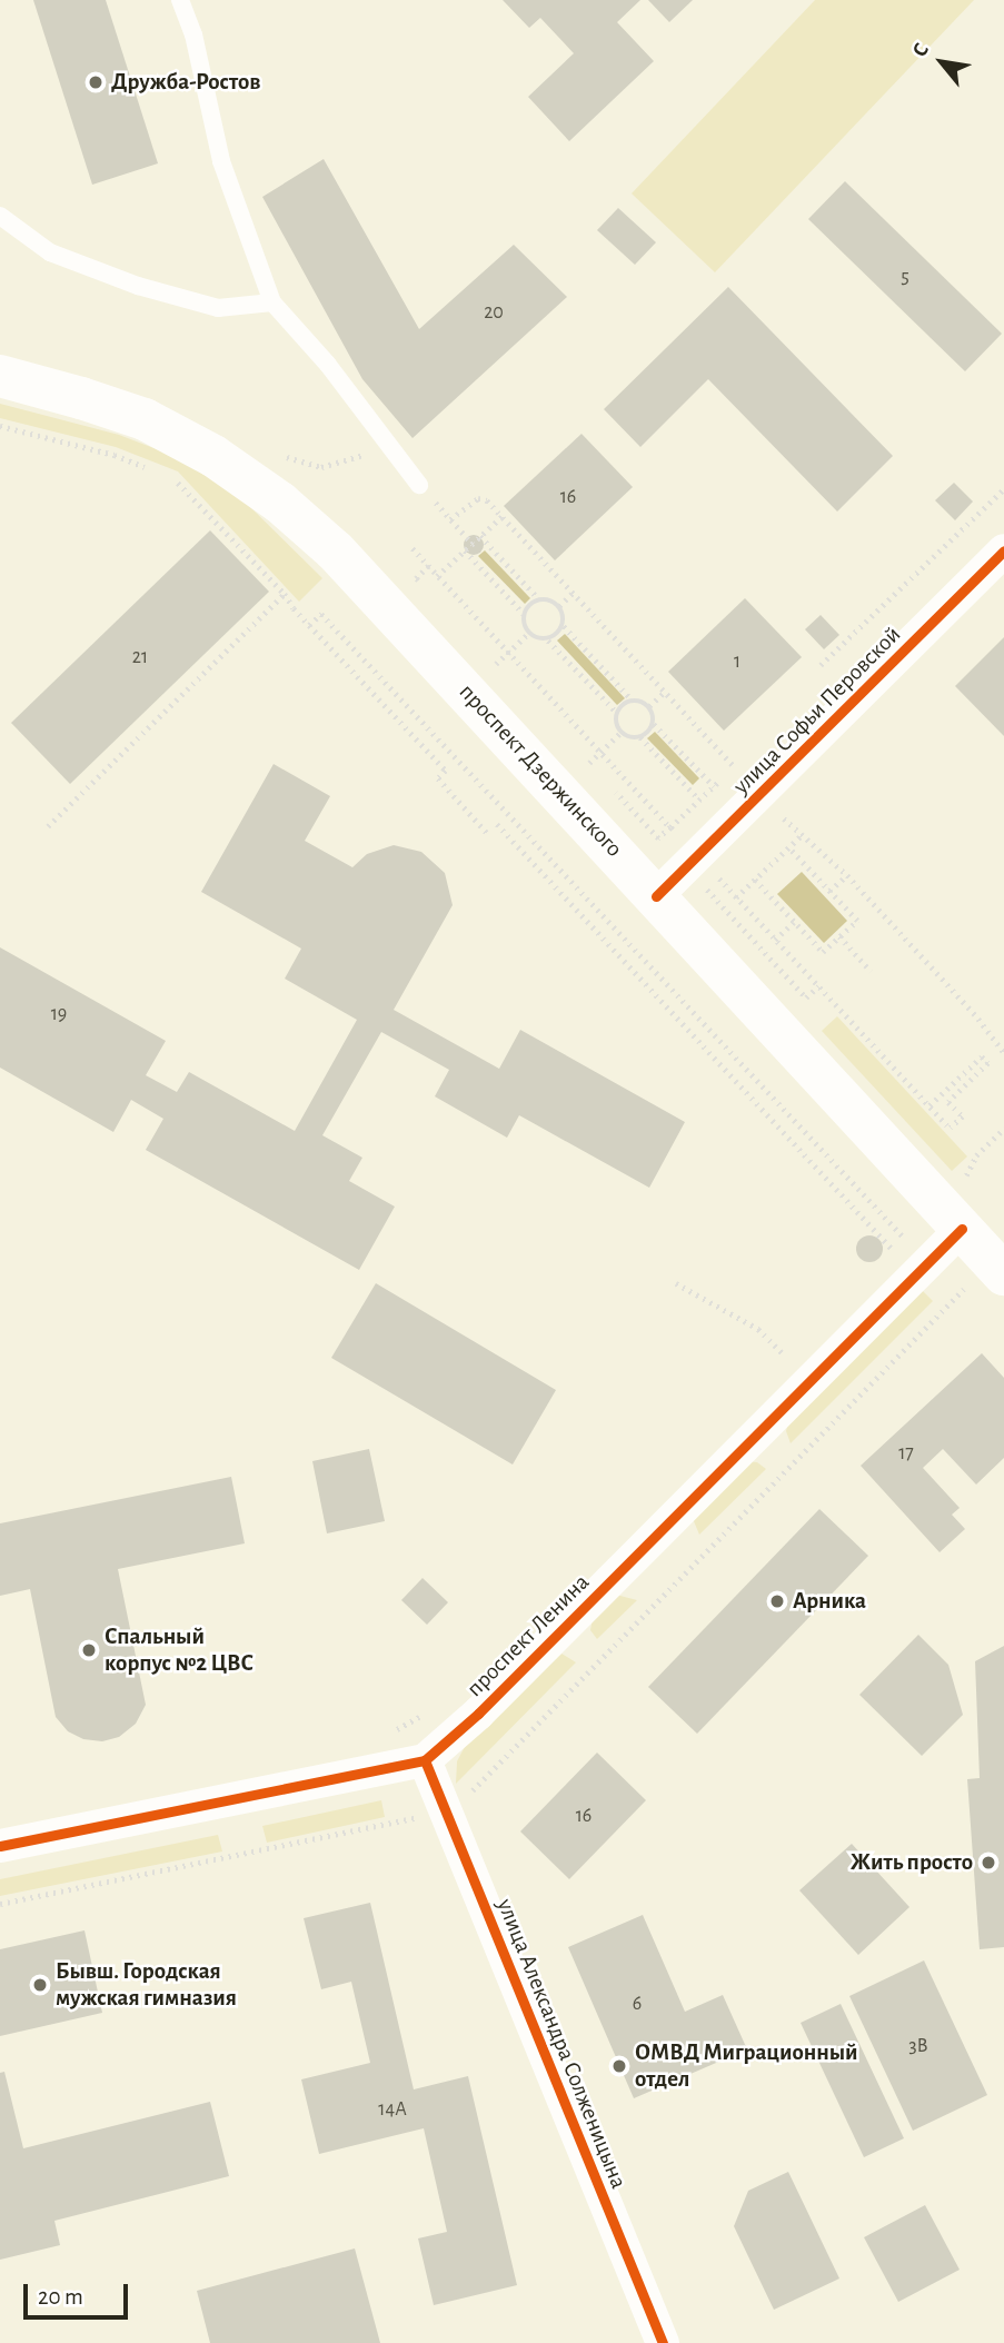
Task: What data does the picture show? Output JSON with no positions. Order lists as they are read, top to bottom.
{
  "streets": {
    "main road": ["проспект Дзержинского"],
    "street": ["улица Софьи Перовской", "проспект Ленина", "улица Александра Солженицына"]
  },
  "crossings": [
    ["улица Софьи Перовской", "проспект Дзержинского"],
    ["проспект Дзержинского", "проспект Ленина"],
    ["проспект Ленина", "улица Александра Солженицына"]
  ],
  "places": [
    "Дружба-Ростов",
    "Арника",
    "Спальный корпус №2 ЦВС",
    "Жить просто",
    "Бывш. Городская мужская гимназия",
    "ОМВД Миграционный отдел"
  ],
  "house_numbers": [
    "5",
    "20",
    "16",
    "21",
    "1",
    "19",
    "17",
    "16",
    "6",
    "3В",
    "14А"
  ],
  "scale_bar": "20 m",
  "north": "top left"
}
